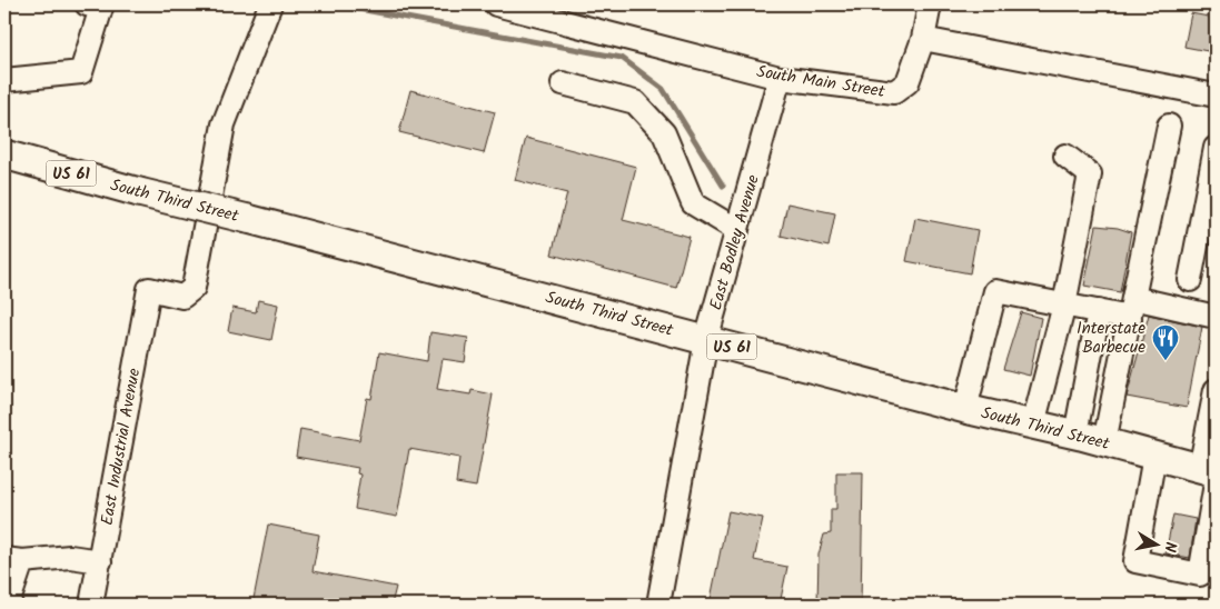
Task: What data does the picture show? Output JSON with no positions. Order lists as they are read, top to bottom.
{
  "streets": {
    "main road": ["US 61", "South Third Street"],
    "street": ["South Main Street", "East Bodley Avenue", "East Industrial Avenue"]
  },
  "crossings": [
    ["South Main Street", "East Bodley Avenue"],
    ["South Third Street", "East Bodley Avenue"]
  ],
  "places": {
    "restaurant": ["Interstate Barbecue"]
  },
  "north": "right"
}
